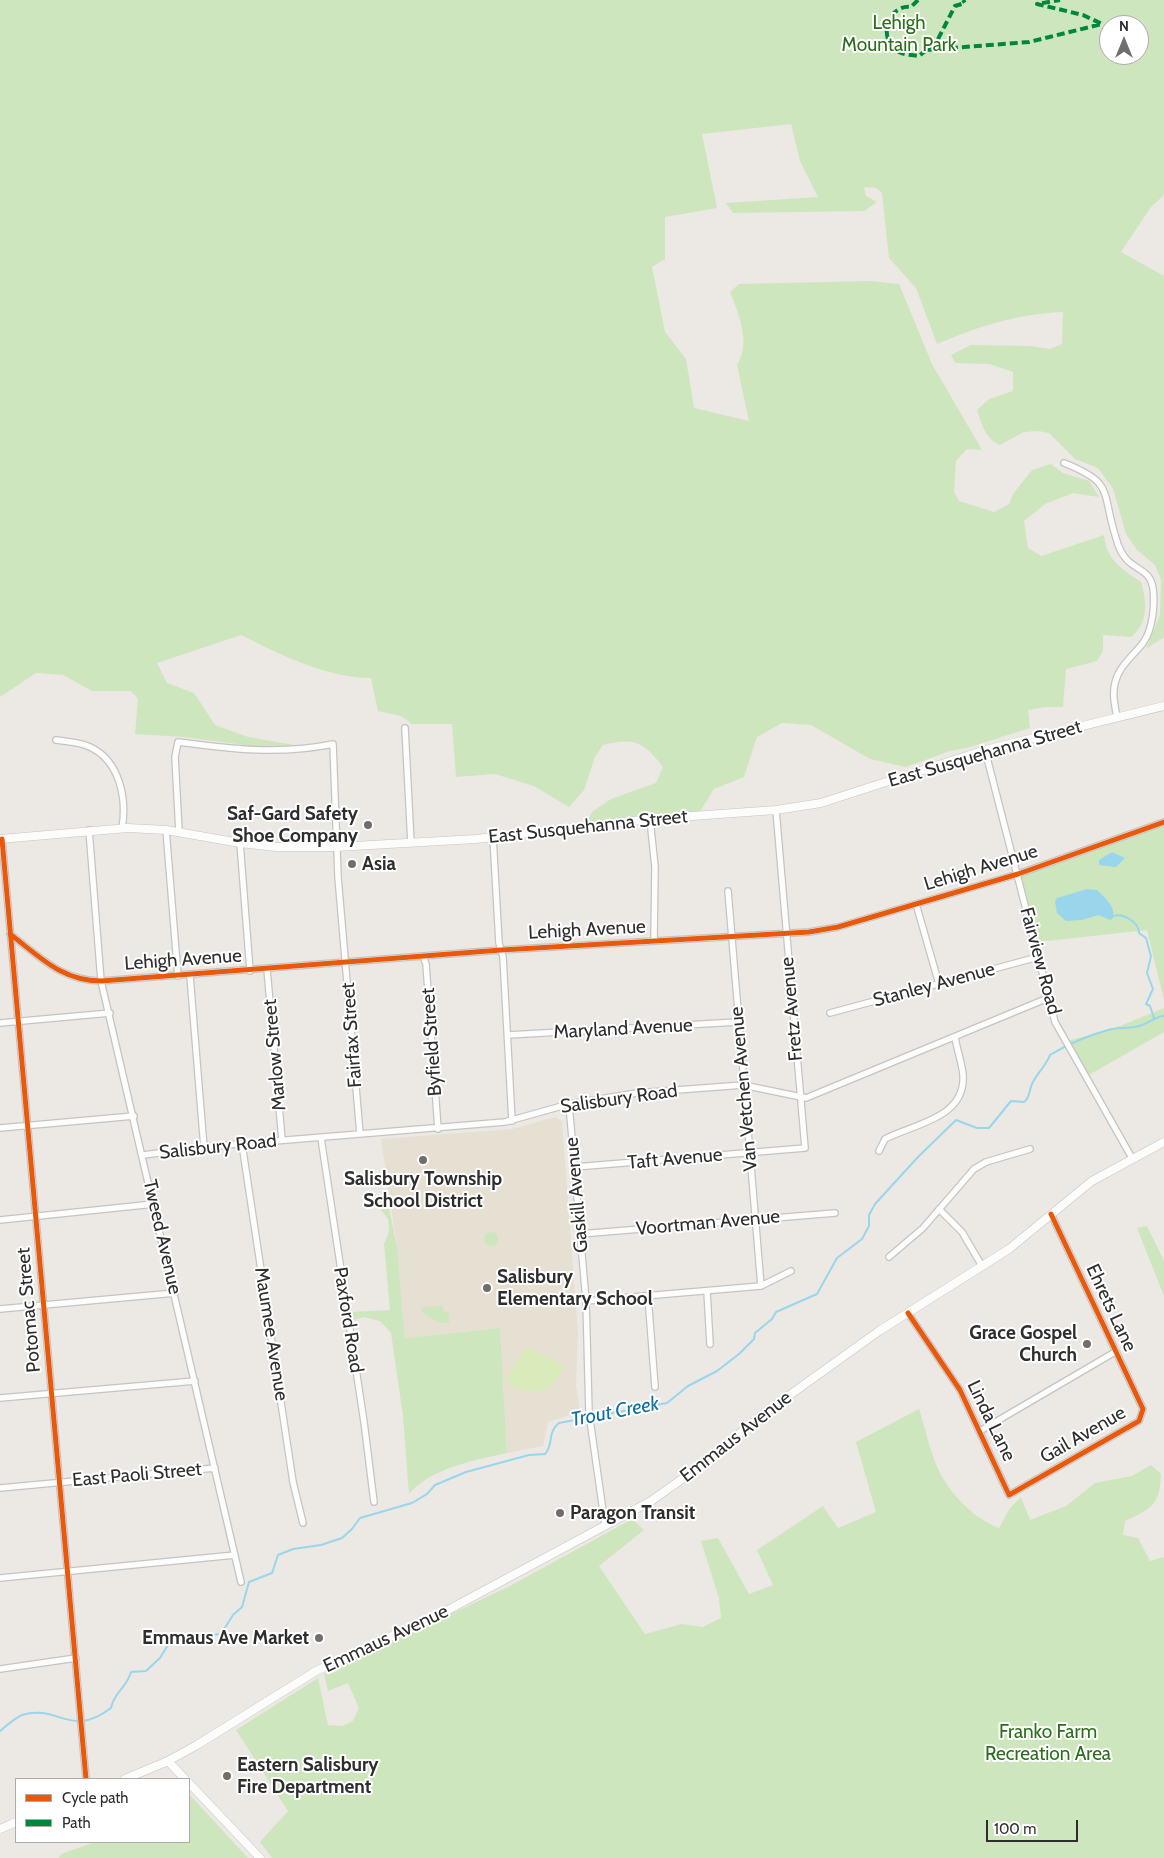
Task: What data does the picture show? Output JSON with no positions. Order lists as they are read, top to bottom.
{
  "streets": {
    "main road": ["East Susquehanna Street", "Emmaus Avenue"],
    "street": [
      "Lehigh Avenue",
      "Fairview Road",
      "Stanley Avenue",
      "Fretz Avenue",
      "Maryland Avenue",
      "Fairfax Street",
      "Byfield Street",
      "Marlow Street",
      "Van Vetchen Avenue",
      "Salisbury Road",
      "Taft Avenue",
      "Gaskill Avenue",
      "Voortman Avenue",
      "Tweed Avenue",
      "Ehrets Lane",
      "Potomac Street",
      "Paxford Road",
      "Maumee Avenue",
      "Linda Lane",
      "Gail Avenue",
      "East Paoli Street"
    ]
  },
  "crossings": [
    ["East Susquehanna Street", "Fairview Road"],
    ["East Susquehanna Street", "Fretz Avenue"],
    ["East Susquehanna Street", "Fairfax Street"],
    ["East Susquehanna Street", "Tweed Avenue"],
    ["East Susquehanna Street", "Potomac Street"],
    ["Lehigh Avenue", "Fairview Road"],
    ["Lehigh Avenue", "Fretz Avenue"],
    ["Lehigh Avenue", "Fairfax Street"],
    ["Lehigh Avenue", "Byfield Street"],
    ["Lehigh Avenue", "Marlow Street"],
    ["Lehigh Avenue", "Van Vetchen Avenue"],
    ["Lehigh Avenue", "Tweed Avenue"],
    ["Lehigh Avenue", "Potomac Street"],
    ["Fairview Road", "Stanley Avenue"],
    ["Fairview Road", "Emmaus Avenue"],
    ["Fretz Avenue", "Salisbury Road"],
    ["Fretz Avenue", "Taft Avenue"],
    ["Maryland Avenue", "Van Vetchen Avenue"],
    ["Fairfax Street", "Salisbury Road"],
    ["Byfield Street", "Salisbury Road"],
    ["Marlow Street", "Salisbury Road"],
    ["Van Vetchen Avenue", "Salisbury Road"],
    ["Van Vetchen Avenue", "Taft Avenue"],
    ["Van Vetchen Avenue", "Voortman Avenue"],
    ["Salisbury Road", "Gaskill Avenue"],
    ["Salisbury Road", "Tweed Avenue"],
    ["Salisbury Road", "Paxford Road"],
    ["Salisbury Road", "Maumee Avenue"],
    ["Taft Avenue", "Gaskill Avenue"],
    ["Gaskill Avenue", "Voortman Avenue"],
    ["Gaskill Avenue", "Emmaus Avenue"],
    ["Tweed Avenue", "East Paoli Street"],
    ["Ehrets Lane", "Gail Avenue"],
    ["Ehrets Lane", "Emmaus Avenue"],
    ["Potomac Street", "East Paoli Street"],
    ["Linda Lane", "Gail Avenue"],
    ["Linda Lane", "Emmaus Avenue"]
  ],
  "water": ["Trout Creek"],
  "parks": ["Lehigh Mountain Park", "Franko Farm Recreation Area"],
  "places": [
    "Saf-Gard Safety Shoe Company",
    "Asia",
    "Salisbury Township School District",
    "Salisbury Elementary School",
    "Grace Gospel Church",
    "Paragon Transit",
    "Emmaus Ave Market",
    "Eastern Salisbury Fire Department"
  ],
  "legend": ["Cycle path", "Path"],
  "scale_bar": "100 m",
  "north": "top"
}
